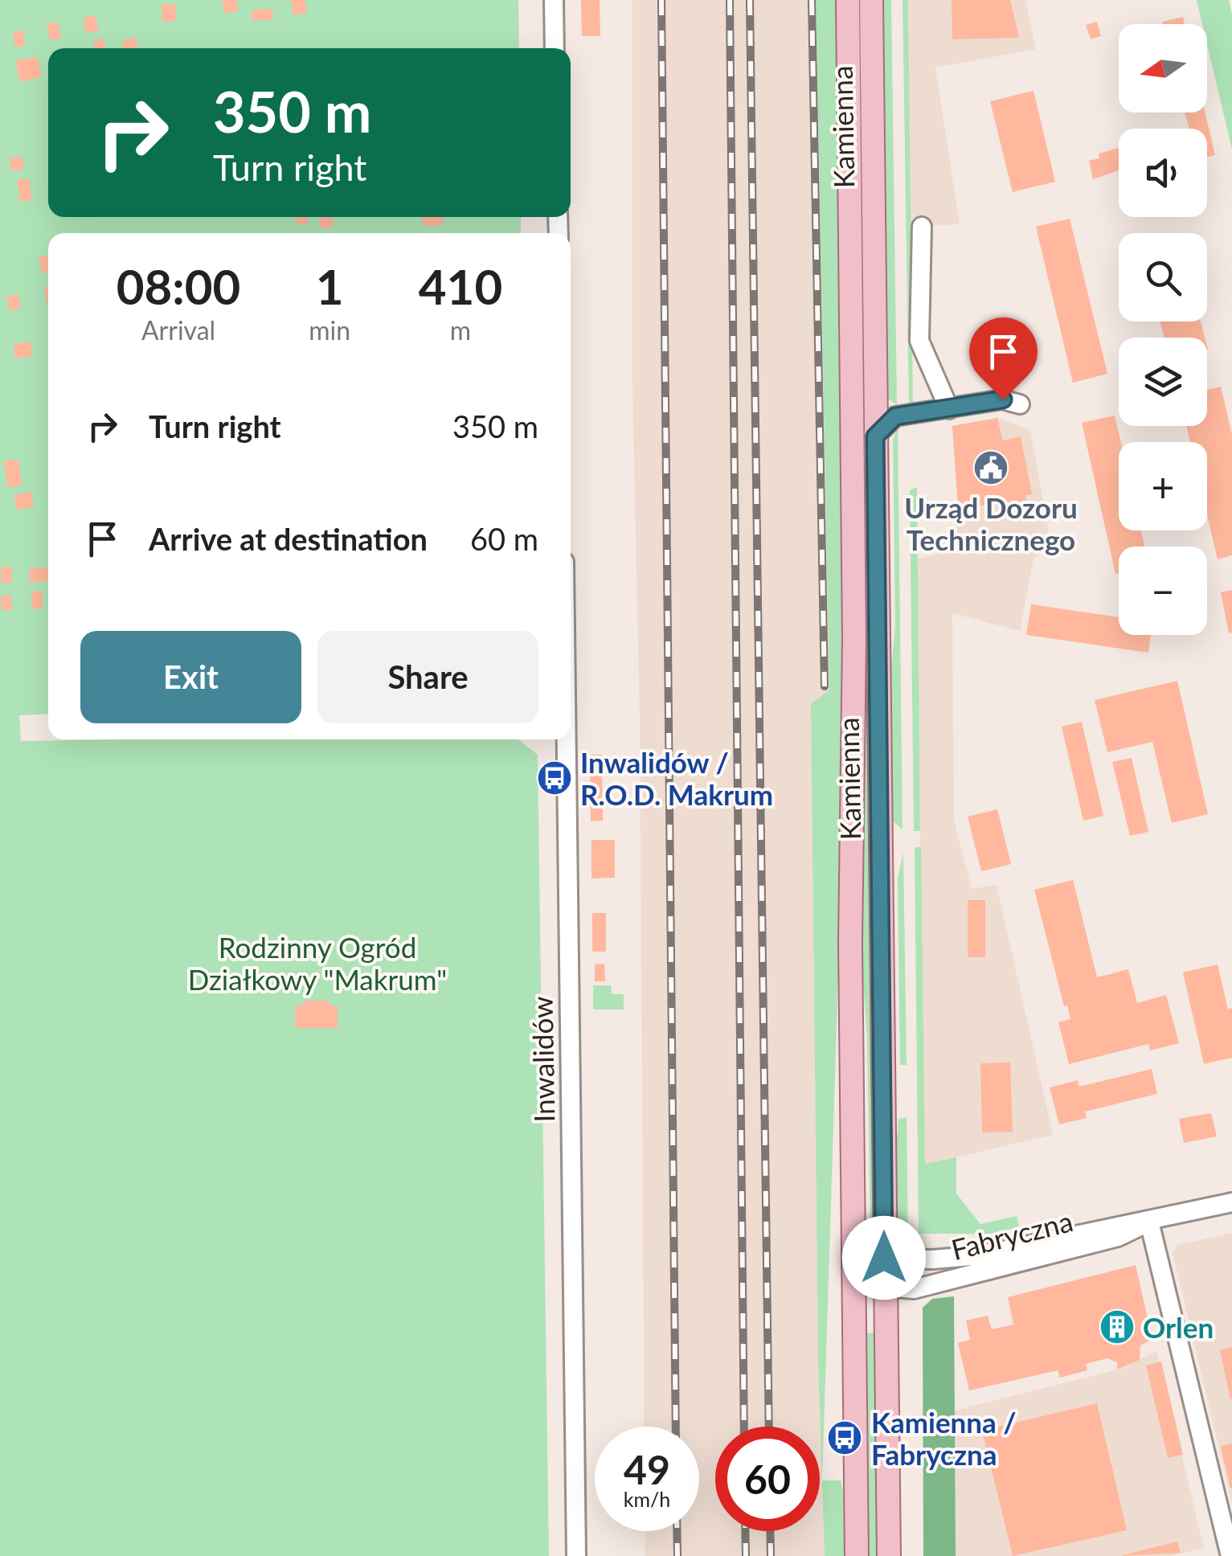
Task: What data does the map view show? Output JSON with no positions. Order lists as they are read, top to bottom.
{
  "streets": {
    "main road": ["Kamienna"],
    "street": ["Inwalidów", "Fabryczna"]
  },
  "crossings": [
    ["Kamienna", "Fabryczna"]
  ],
  "parks": ["Rodzinny Ogród Działkowy \"Makrum\""],
  "places": {
    "public building": ["Urząd Dozoru Technicznego"],
    "bus stop": ["Inwalidów / R.O.D. Makrum", "Kamienna / Fabryczna"],
    "building": ["Orlen"]
  },
  "north": "left",
  "page": {
    "map_buttons": ["+", "−"],
    "turn": ["350 m", "Turn right"],
    "eta": [
      "08:00",
      "Arrival",
      "1",
      "min",
      "410",
      "m"
    ],
    "list": [
      {
        "name": "Turn right",
        "value": "350 m"
      },
      {
        "name": "Arrive at destination",
        "value": "60 m"
      }
    ],
    "buttons": ["Exit", "Share"],
    "speed": "49 km/h",
    "limit": "60"
  }
}
